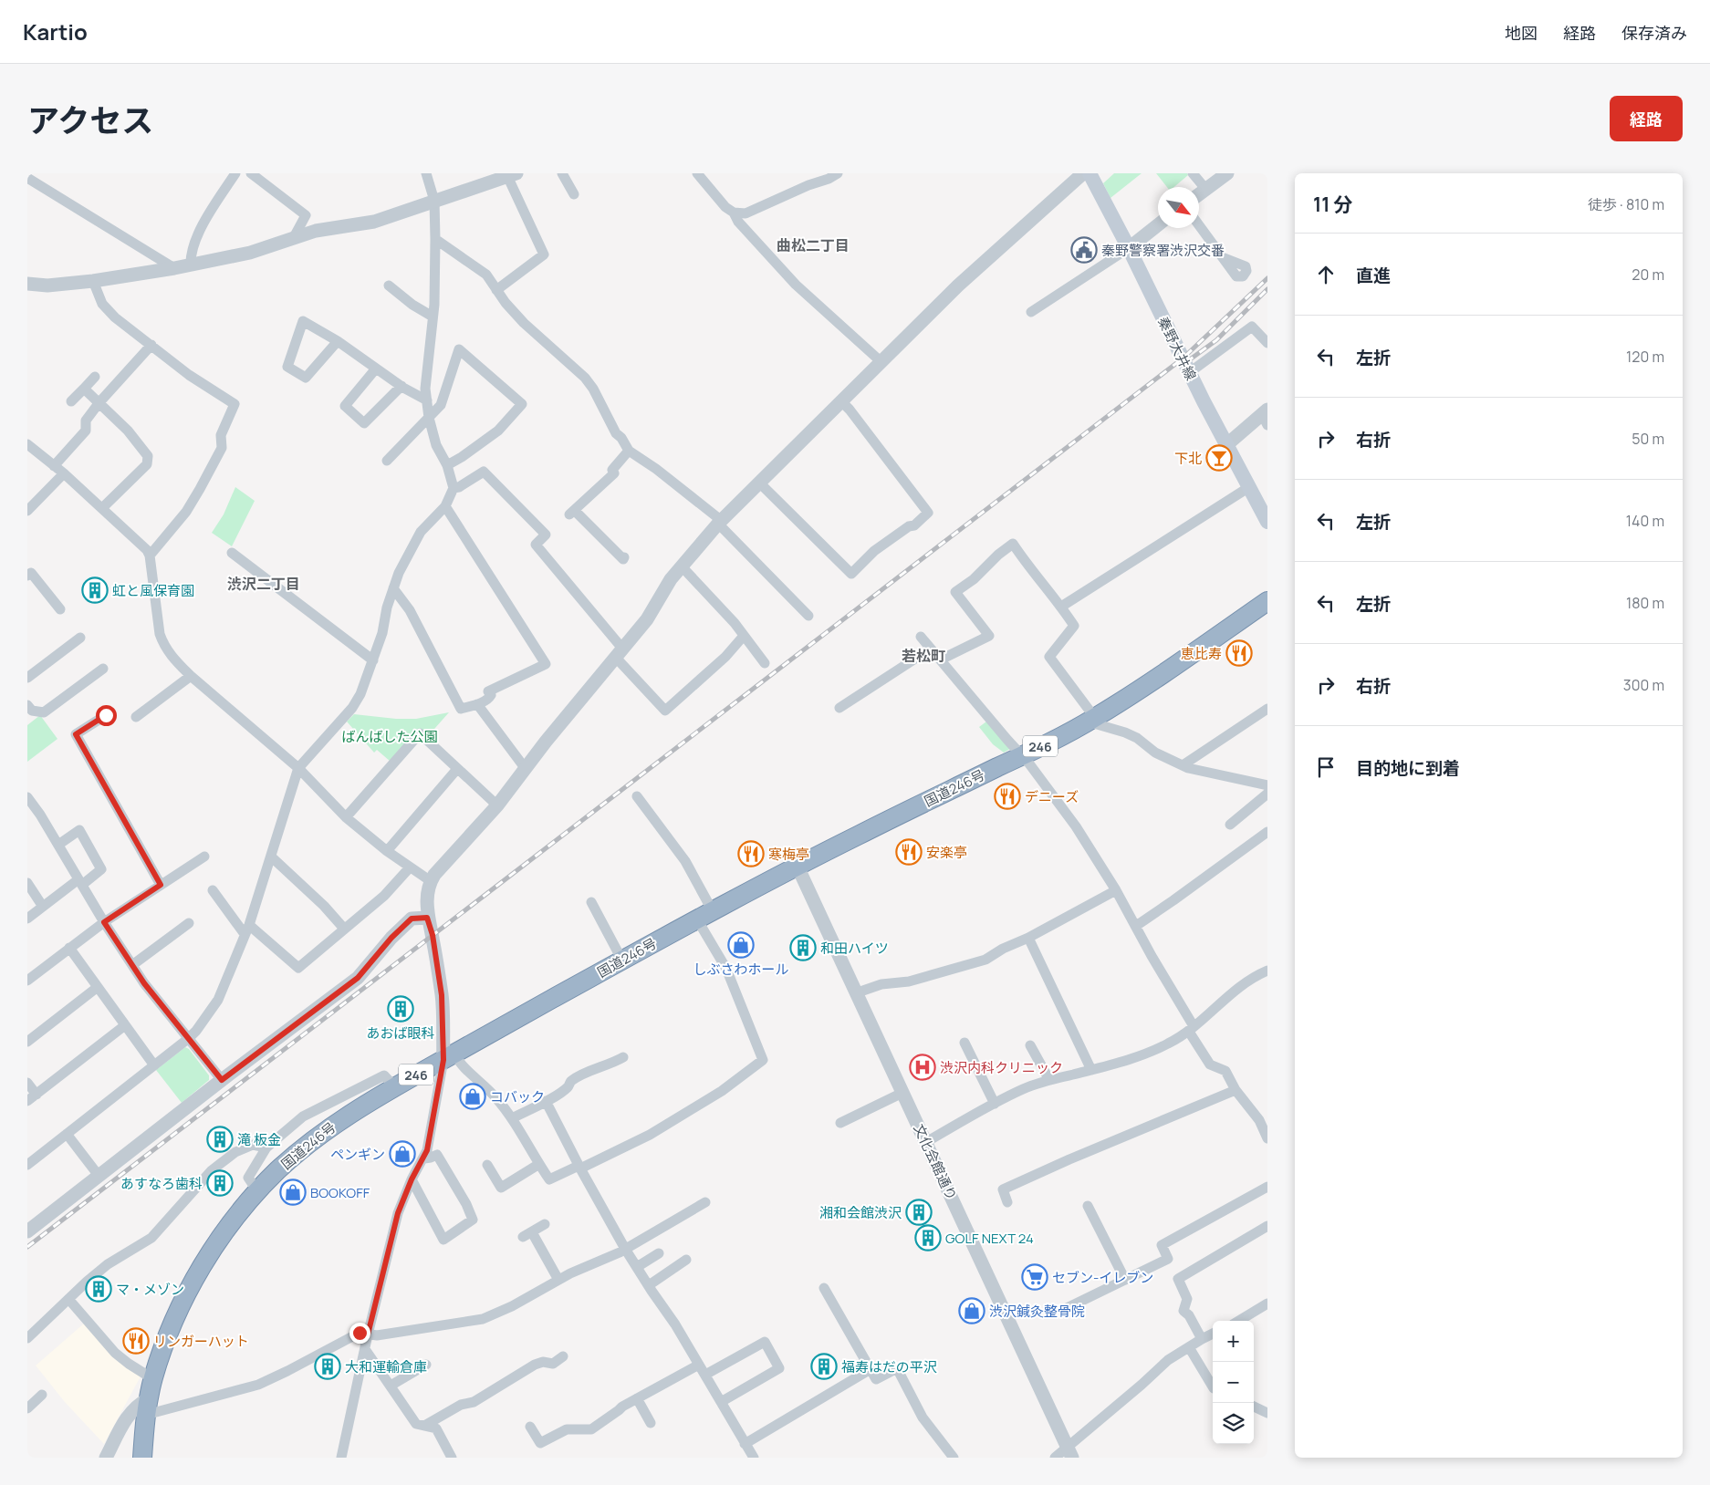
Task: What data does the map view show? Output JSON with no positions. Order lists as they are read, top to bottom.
{
  "streets": {
    "highway": ["246", "国道246号"],
    "main road": ["秦野大井線"],
    "street": ["文化会館通り"]
  },
  "crossings": [
    ["国道246号", "文化会館通り"]
  ],
  "districts": ["曲松二丁目", "渋沢二丁目", "若松町"],
  "parks": ["ばんばした公園"],
  "places": {
    "public building": ["秦野警察署渋沢交番"],
    "bar": ["下北"],
    "building": [
      "虹と風保育園",
      "和田ハイツ",
      "あおば眼科",
      "滝 板金",
      "あすなろ歯科",
      "湘和会館渋沢",
      "GOLF NEXT 24",
      "マ・メゾン",
      "大和運輸倉庫",
      "福寿はだの平沢"
    ],
    "restaurant": [
      "恵比寿",
      "デニーズ",
      "安楽亭",
      "寒梅亭",
      "リンガーハット"
    ],
    "shop": [
      "しぶさわホール",
      "コバック",
      "ペンギン",
      "BOOKOFF",
      "渋沢鍼灸整骨院"
    ],
    "hospital": ["渋沢内科クリニック"],
    "supermarket": ["セブン-イレブン"]
  },
  "north": "bottom right",
  "page": {
    "header": "Kartio",
    "nav": ["地図", "経路", "保存済み"],
    "title": "アクセス",
    "buttons": "経路",
    "heading": ["11 分", "徒歩 · 810 m"],
    "list": [
      ["直進", "20 m"],
      ["左折", "120 m"],
      ["右折", "50 m"],
      ["左折", "140 m"],
      ["左折", "180 m"],
      ["右折", "300 m"],
      "目的地に到着"
    ],
    "map_buttons": ["+", "−"]
  }
}
